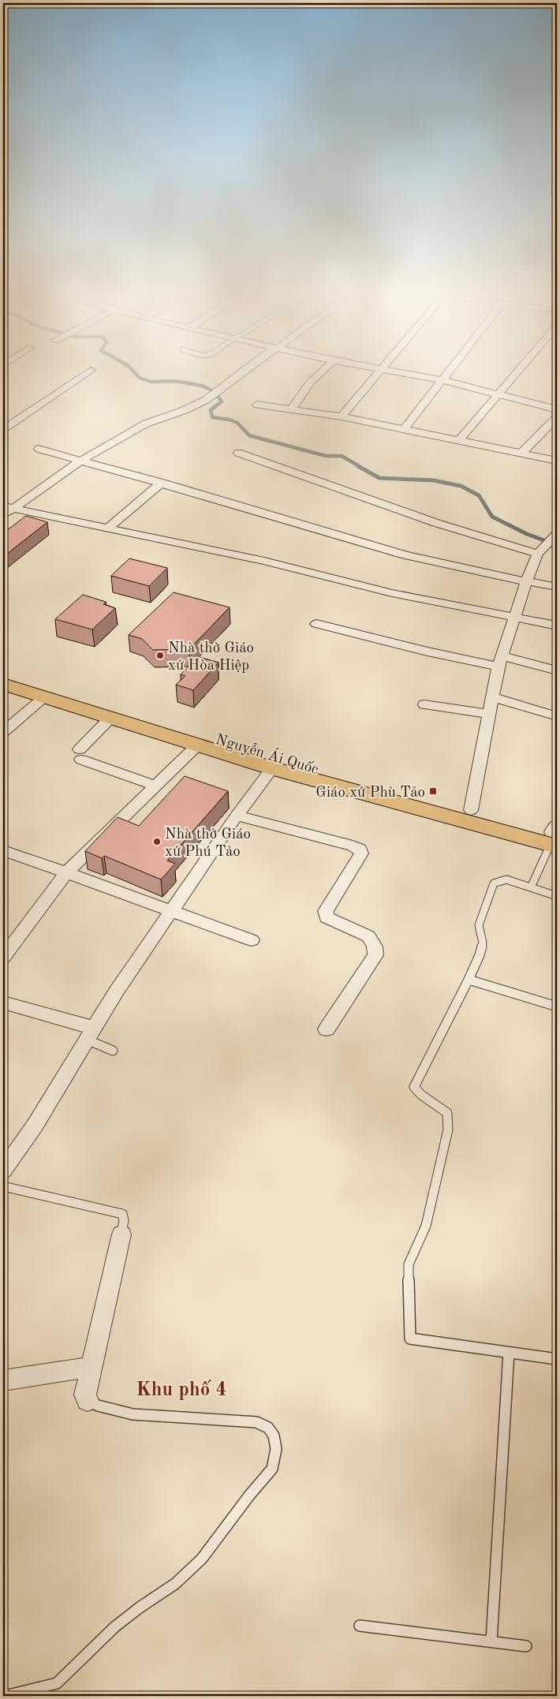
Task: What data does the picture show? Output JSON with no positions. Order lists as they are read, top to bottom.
{
  "streets": {
    "main road": ["Nguyễn Ái Quốc"]
  },
  "districts": ["Khu phố 4"],
  "places": {
    "other": ["Nhà thờ Giáo xứ Hòa Hiệp", "Nhà thờ Giáo xứ Phú Tảo"],
    "transit": ["Giáo xứ Phù Tảo"]
  }
}
